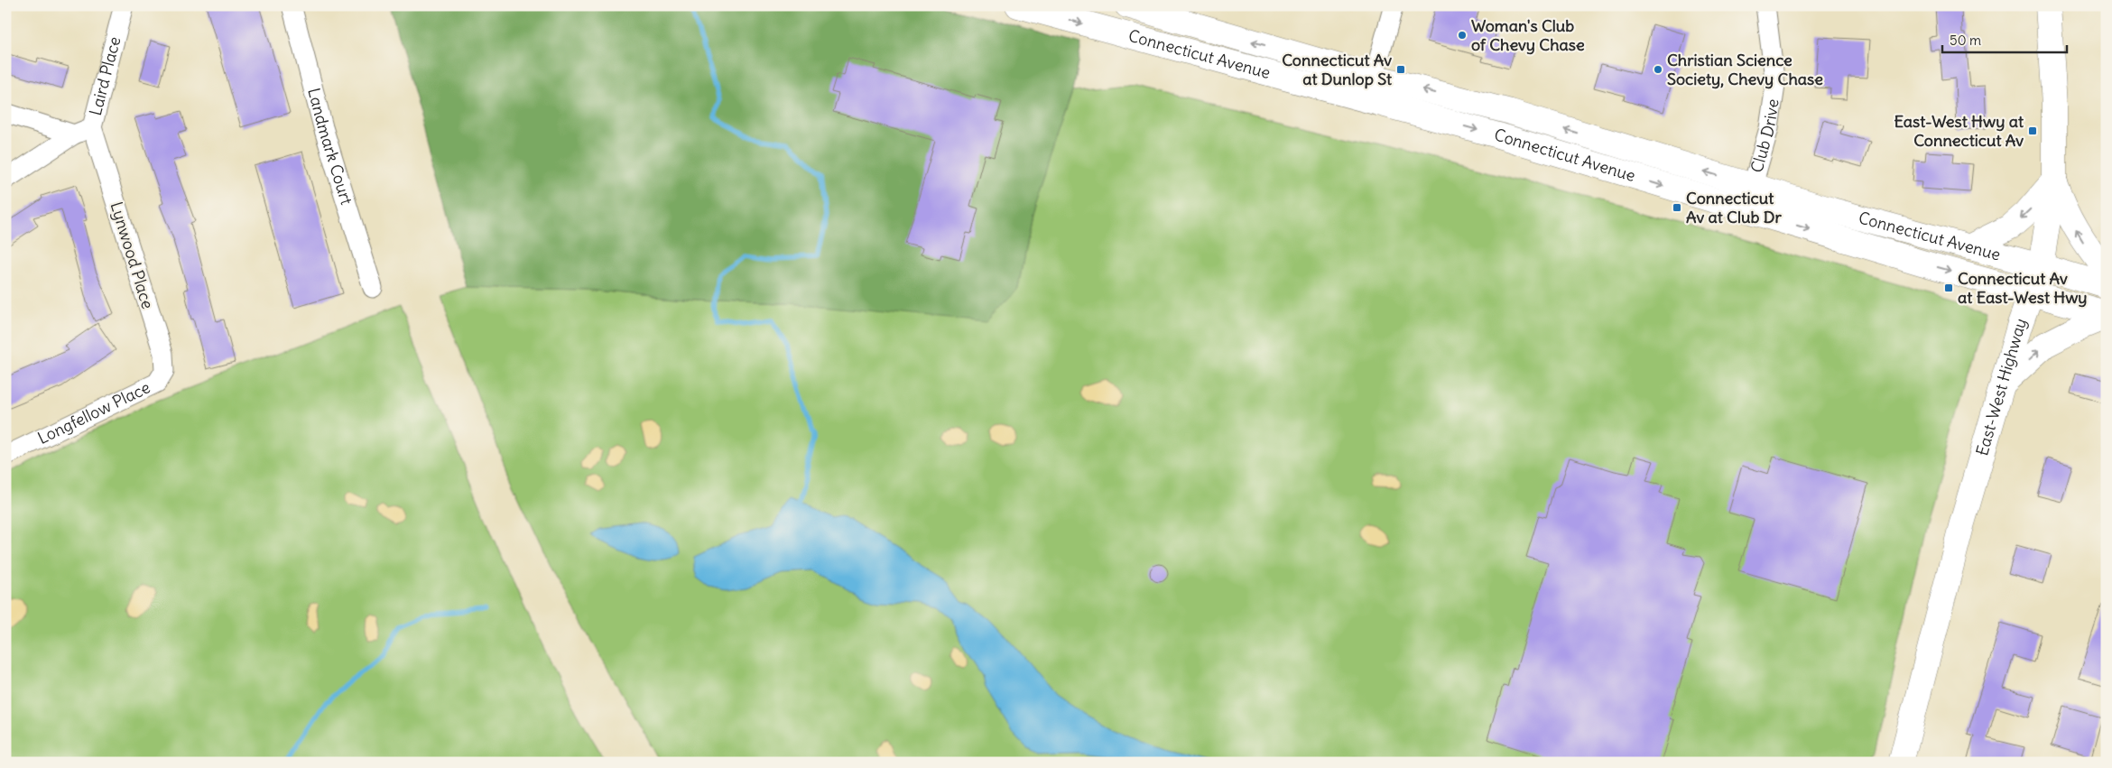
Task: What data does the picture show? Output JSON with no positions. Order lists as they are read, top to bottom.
{
  "streets": {
    "main road": ["Connecticut Avenue", "East-West Highway"],
    "street": [
      "Laird Place",
      "Club Drive",
      "Landmark Court",
      "Lynwood Place",
      "Longfellow Place"
    ]
  },
  "crossings": [
    ["Connecticut Avenue", "Club Drive"],
    ["Connecticut Avenue", "East-West Highway"],
    ["Laird Place", "Lynwood Place"],
    ["Lynwood Place", "Longfellow Place"]
  ],
  "places": {
    "other": ["Woman's Club of Chevy Chase", "Christian Science Society, Chevy Chase"],
    "transit": [
      "Connecticut Av at Dunlop St",
      "East-West Hwy at Connecticut Av",
      "Connecticut Av at Club Dr",
      "Connecticut Av at East-West Hwy"
    ]
  },
  "scale_bar": "50 m"
}
